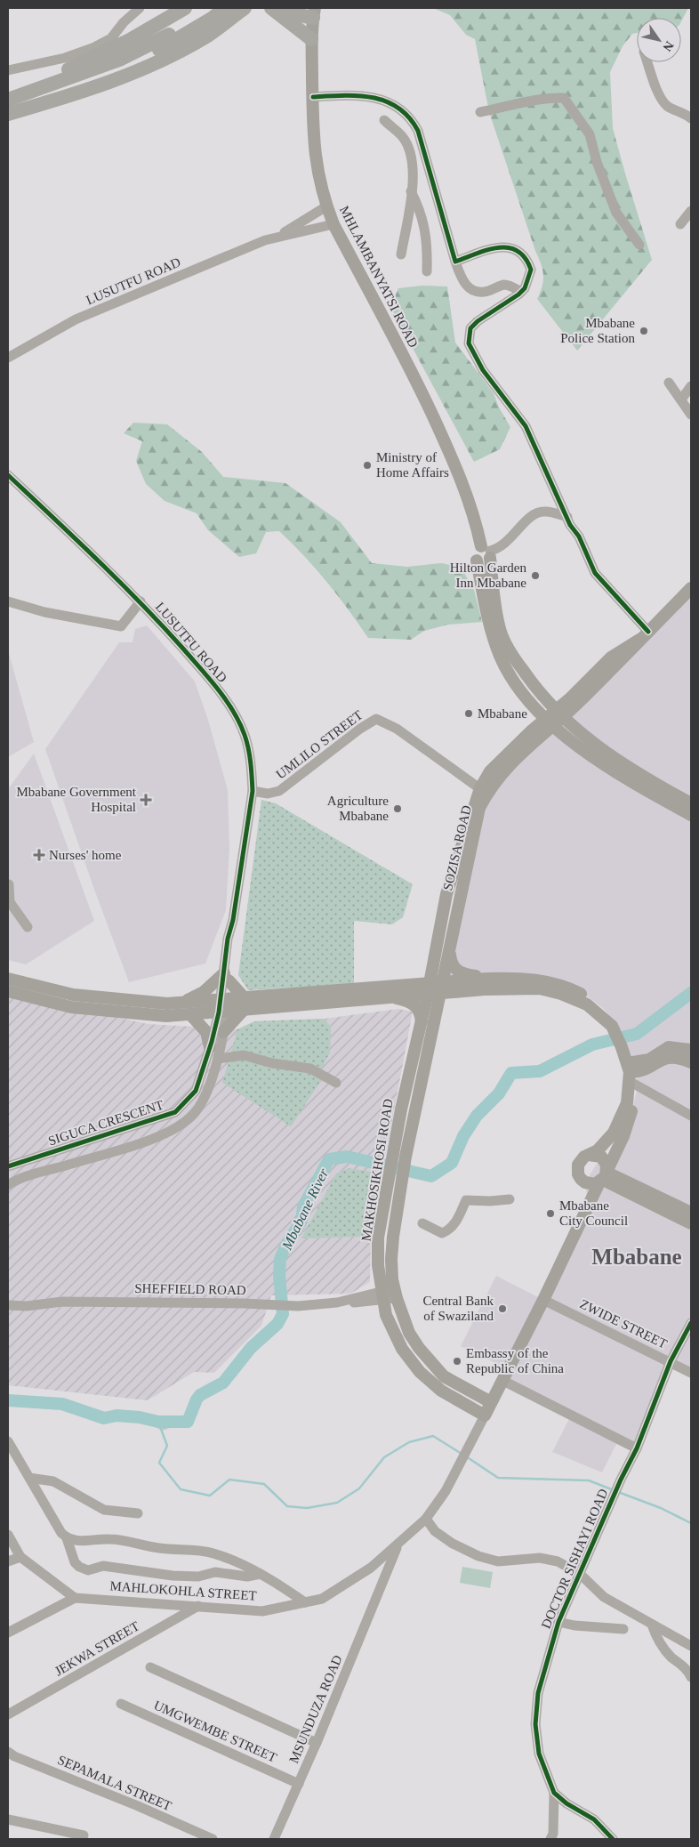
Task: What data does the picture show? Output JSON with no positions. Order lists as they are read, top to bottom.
{
  "streets": {
    "main road": [
      "MHLAMBANYATSI ROAD",
      "SOZISA ROAD",
      "MAKHOSIKHOSI ROAD",
      "MAHLOKOHLA STREET"
    ],
    "street": [
      "LUSUTFU ROAD",
      "UMLILO STREET",
      "SIGUCA CRESCENT",
      "SHEFFIELD ROAD",
      "ZWIDE STREET",
      "DOCTOR SISHAYI ROAD",
      "JEKWA STREET",
      "MSUNDUZA ROAD",
      "UMGWEMBE STREET",
      "SEPAMALA STREET"
    ]
  },
  "crossings": [
    ["MHLAMBANYATSI ROAD", "LUSUTFU ROAD"],
    ["MHLAMBANYATSI ROAD", "SOZISA ROAD"],
    ["LUSUTFU ROAD", "UMLILO STREET"],
    ["LUSUTFU ROAD", "SIGUCA CRESCENT"],
    ["UMLILO STREET", "SOZISA ROAD"],
    ["SOZISA ROAD", "MAKHOSIKHOSI ROAD"],
    ["MAKHOSIKHOSI ROAD", "SHEFFIELD ROAD"],
    ["MAKHOSIKHOSI ROAD", "MAHLOKOHLA STREET"],
    ["ZWIDE STREET", "DOCTOR SISHAYI ROAD"],
    ["ZWIDE STREET", "MAHLOKOHLA STREET"],
    ["MAHLOKOHLA STREET", "JEKWA STREET"],
    ["MAHLOKOHLA STREET", "MSUNDUZA ROAD"],
    ["MSUNDUZA ROAD", "UMGWEMBE STREET"]
  ],
  "districts": ["Mbabane"],
  "water": ["Mbabane River"],
  "places": {
    "other": [
      "Mbabane Police Station",
      "Ministry of Home Affairs",
      "Hilton Garden Inn Mbabane",
      "Mbabane",
      "Agriculture Mbabane",
      "Mbabane City Council",
      "Central Bank of Swaziland",
      "Embassy of the Republic of China"
    ],
    "health": ["Mbabane Government Hospital", "Nurses' home"]
  },
  "north": "bottom right"
}
